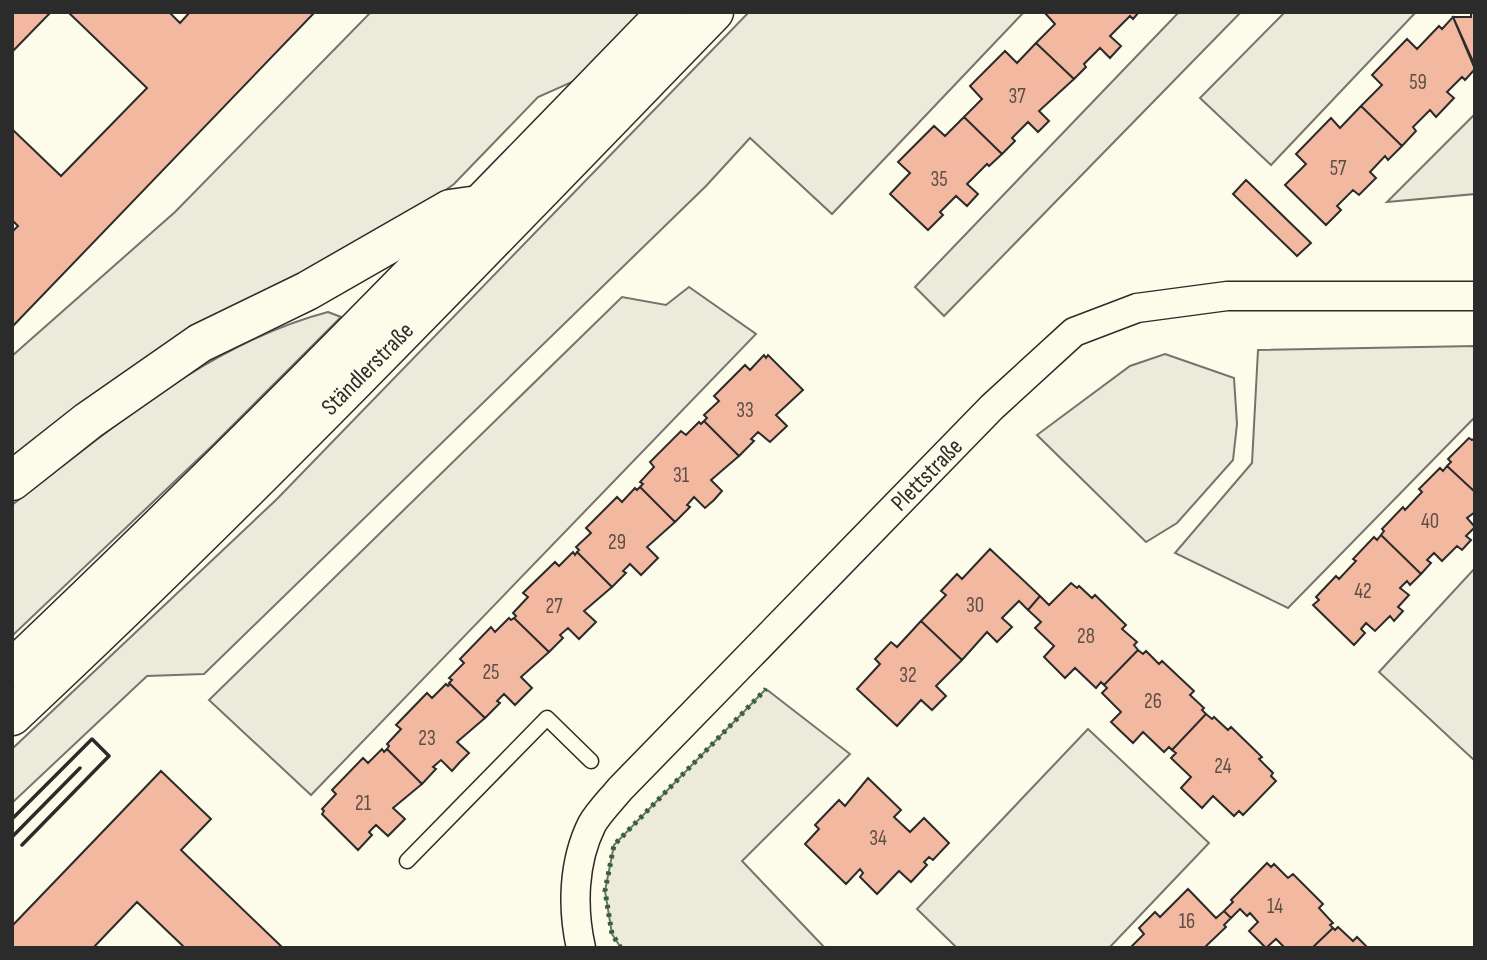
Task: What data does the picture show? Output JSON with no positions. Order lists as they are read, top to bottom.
{
  "streets": {
    "highway": ["Ständlerstraße"],
    "street": ["Plettstraße"]
  },
  "house_numbers": [
    "59",
    "37",
    "57",
    "35",
    "33",
    "31",
    "40",
    "29",
    "42",
    "30",
    "27",
    "28",
    "25",
    "32",
    "26",
    "23",
    "24",
    "21",
    "34",
    "14",
    "16"
  ]
}
